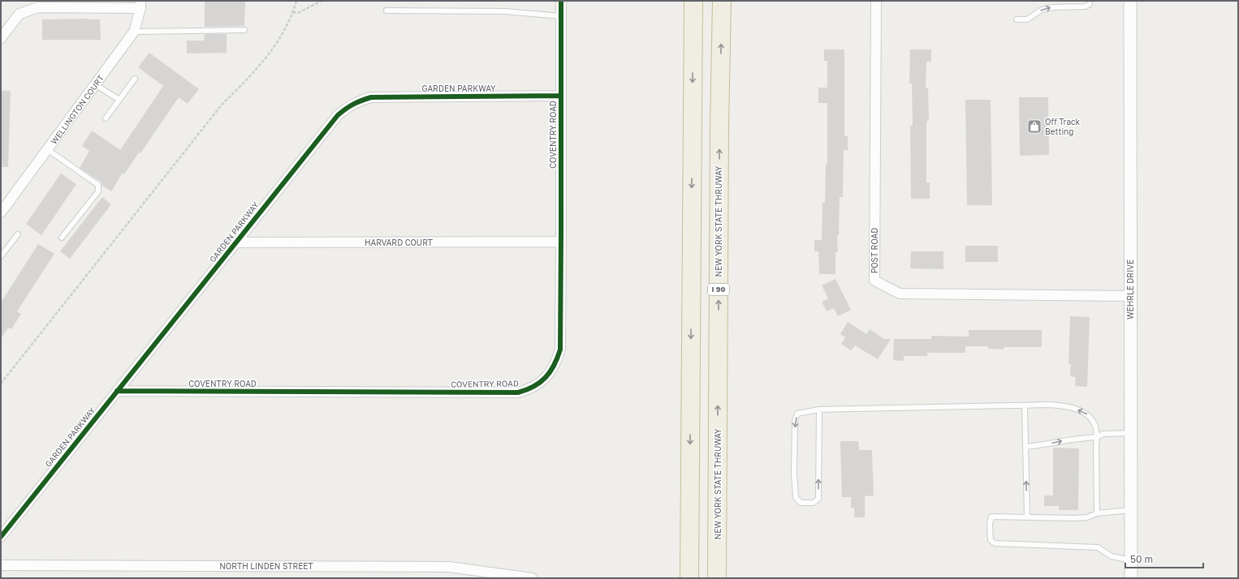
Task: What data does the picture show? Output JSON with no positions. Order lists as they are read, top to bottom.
{
  "streets": {
    "highway": ["NEW YORK STATE THRUWAY", "I 90"],
    "street": [
      "GARDEN PARKWAY",
      "WELLINGTON COURT",
      "COVENTRY ROAD",
      "HARVARD COURT",
      "POST ROAD",
      "WEHRLE DRIVE",
      "NORTH LINDEN STREET"
    ]
  },
  "crossings": [
    ["GARDEN PARKWAY", "COVENTRY ROAD"],
    ["GARDEN PARKWAY", "HARVARD COURT"],
    ["COVENTRY ROAD", "HARVARD COURT"],
    ["POST ROAD", "WEHRLE DRIVE"]
  ],
  "places": {
    "shop": ["Off Track Betting"]
  },
  "scale_bar": "50 m"
}
